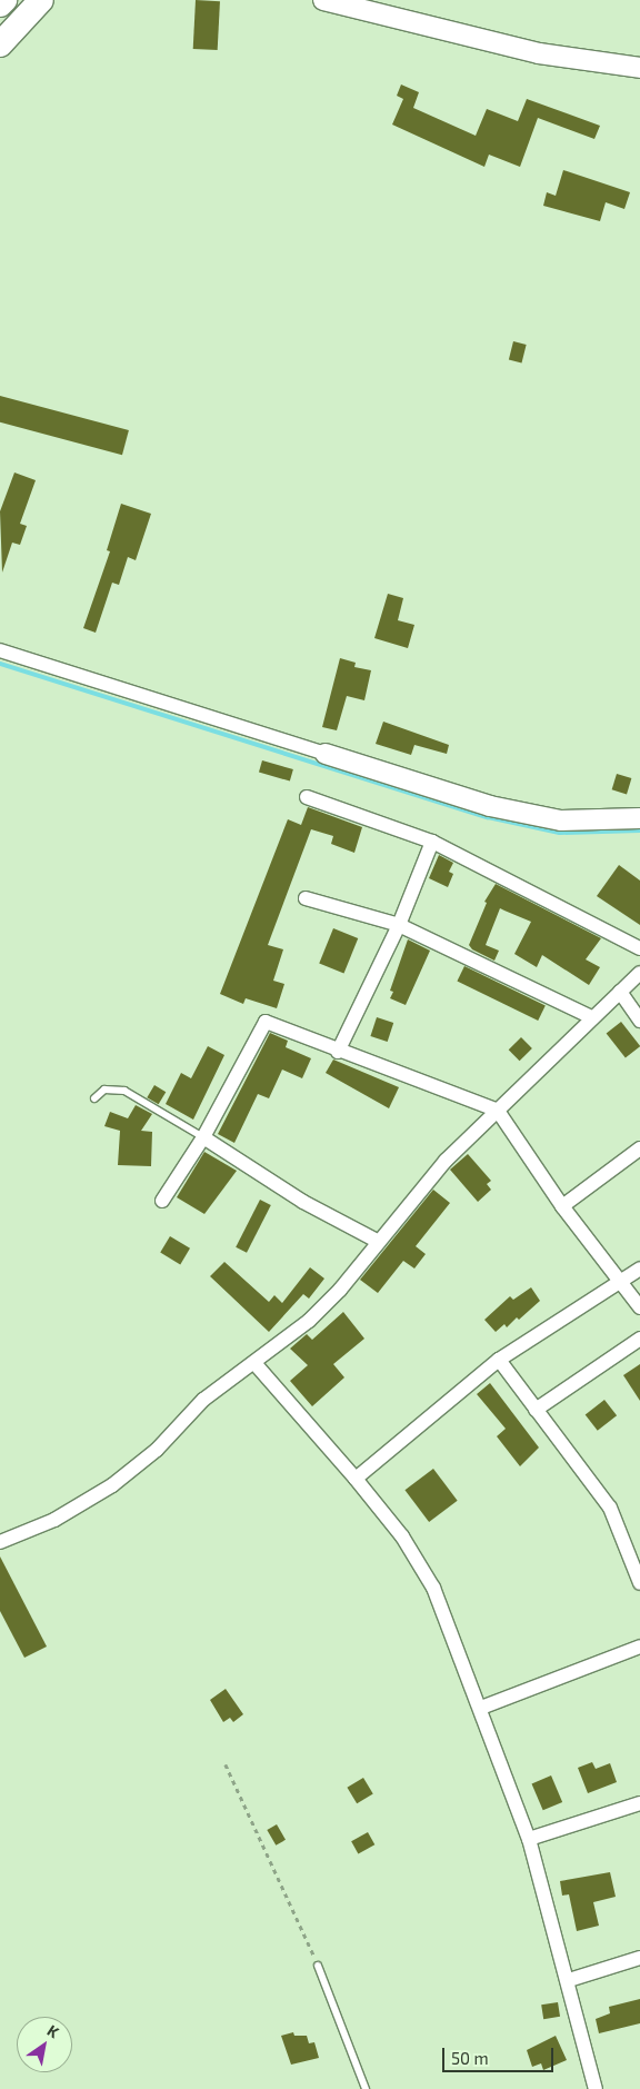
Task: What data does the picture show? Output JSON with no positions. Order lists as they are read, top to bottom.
{
  "scale_bar": "50 m",
  "north": "top right"
}
